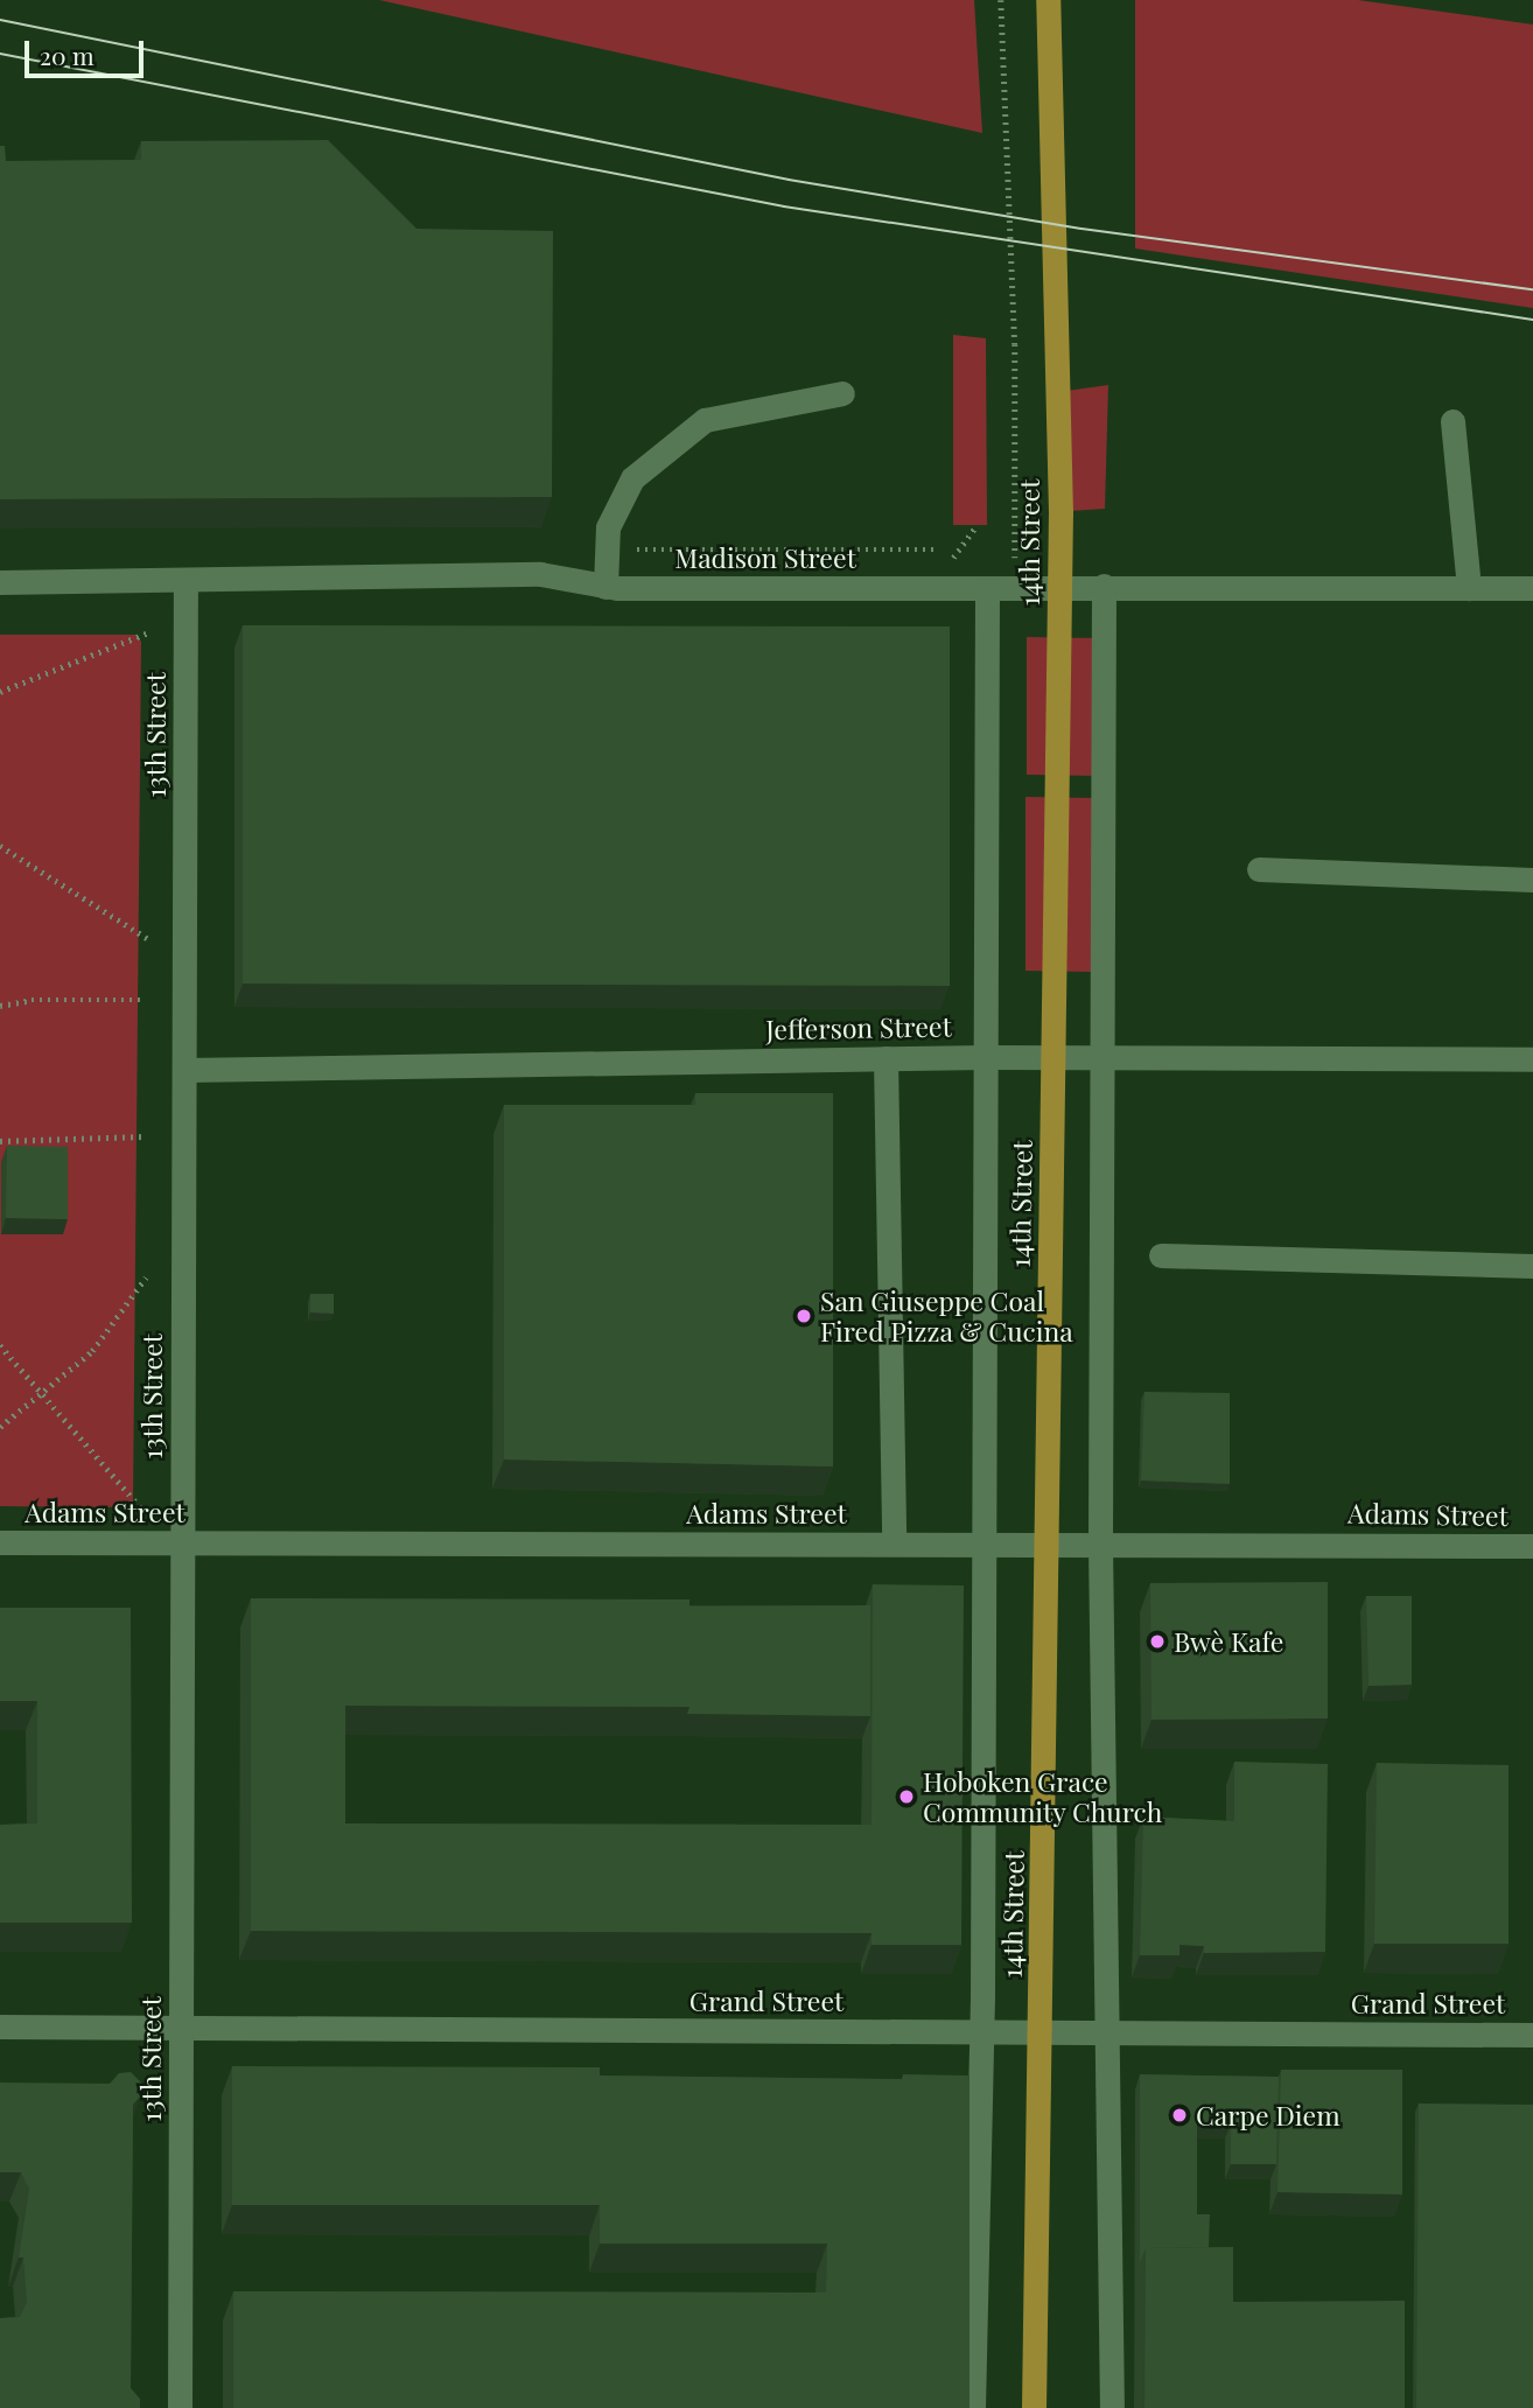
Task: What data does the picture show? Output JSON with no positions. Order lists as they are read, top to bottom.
{
  "streets": {
    "main road": ["14th Street"],
    "street": [
      "Madison Street",
      "13th Street",
      "Jefferson Street",
      "Adams Street",
      "Grand Street"
    ]
  },
  "crossings": [
    ["14th Street", "Madison Street"],
    ["14th Street", "Jefferson Street"],
    ["14th Street", "Adams Street"],
    ["14th Street", "Grand Street"],
    ["Madison Street", "13th Street"],
    ["13th Street", "Jefferson Street"],
    ["13th Street", "Adams Street"],
    ["13th Street", "Grand Street"]
  ],
  "places": [
    "San Giuseppe Coal Fired Pizza & Cucina",
    "Bwè Kafe",
    "Hoboken Grace Community Church",
    "Carpe Diem"
  ],
  "scale_bar": "20 m"
}
